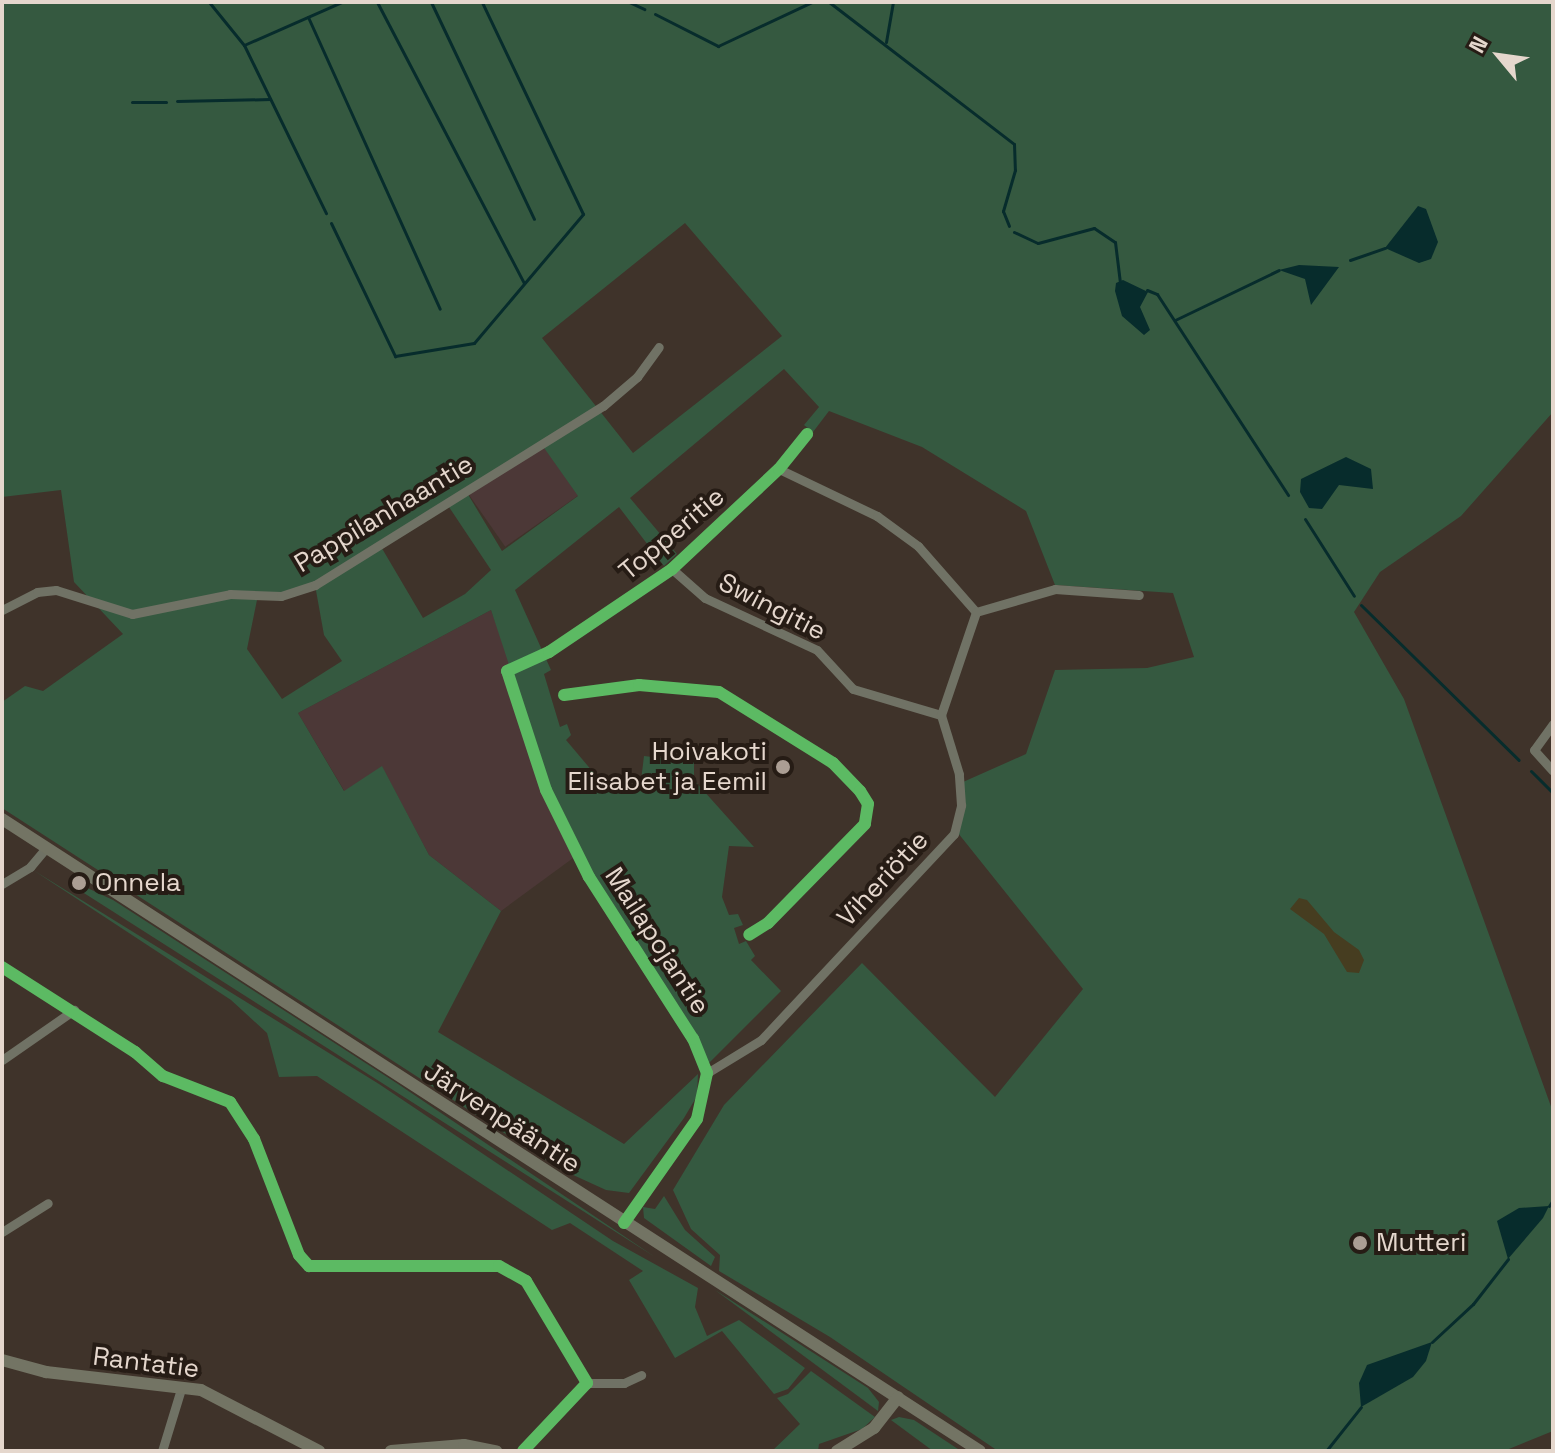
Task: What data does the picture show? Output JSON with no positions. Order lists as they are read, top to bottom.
{
  "streets": {
    "main road": ["Järvenpääntie", "Rantatie"],
    "street": [
      "Pappilanhaantie",
      "Topperitie",
      "Swingitie",
      "Viheriötie",
      "Mailapojantie"
    ]
  },
  "crossings": [
    ["Topperitie", "Swingitie"],
    ["Topperitie", "Mailapojantie"],
    ["Swingitie", "Viheriötie"],
    ["Viheriötie", "Mailapojantie"]
  ],
  "places": ["Hoivakoti Elisabet ja Eemil", "Onnela", "Mutteri"],
  "north": "top left"
}
